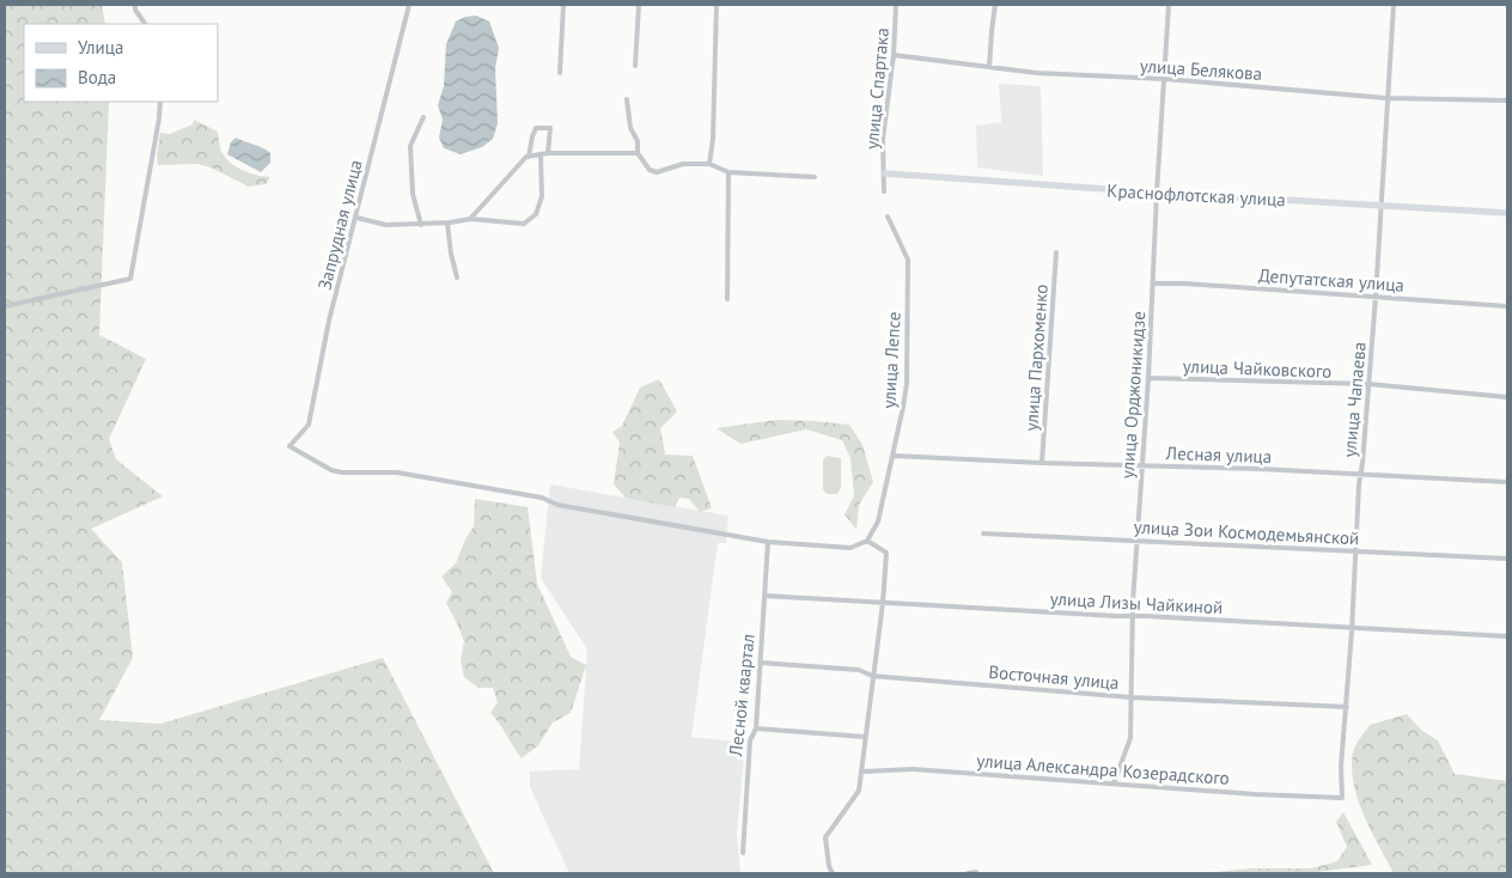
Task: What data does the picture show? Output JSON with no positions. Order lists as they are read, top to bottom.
{
  "streets": {
    "street": [
      "улица Белякова",
      "улица Спартака",
      "Краснофлотская улица",
      "Запрудная улица",
      "Депутатская улица",
      "улица Пархоменко",
      "улица Лепсе",
      "улица Чайковского",
      "улица Орджоникидзе",
      "улица Чапаева",
      "Лесная улица",
      "улица Зои Космодемьянской",
      "улица Лизы Чайкиной",
      "Восточная улица",
      "Лесной квартал",
      "улица Александра Козерадского"
    ]
  },
  "crossings": [
    ["улица Белякова", "улица Спартака"],
    ["улица Белякова", "улица Орджоникидзе"],
    ["улица Белякова", "улица Чапаева"],
    ["улица Спартака", "Краснофлотская улица"],
    ["Краснофлотская улица", "улица Орджоникидзе"],
    ["Краснофлотская улица", "улица Чапаева"],
    ["Запрудная улица", "Лесной квартал"],
    ["Депутатская улица", "улица Орджоникидзе"],
    ["Депутатская улица", "улица Чапаева"],
    ["улица Пархоменко", "Лесная улица"],
    ["улица Лепсе", "Лесная улица"],
    ["улица Чайковского", "улица Орджоникидзе"],
    ["улица Чайковского", "улица Чапаева"],
    ["улица Орджоникидзе", "Лесная улица"],
    ["улица Орджоникидзе", "улица Зои Космодемьянской"],
    ["улица Орджоникидзе", "улица Лизы Чайкиной"],
    ["улица Орджоникидзе", "Восточная улица"],
    ["улица Орджоникидзе", "улица Александра Козерадского"],
    ["улица Чапаева", "Лесная улица"],
    ["улица Чапаева", "улица Зои Космодемьянской"],
    ["улица Чапаева", "улица Лизы Чайкиной"],
    ["улица Чапаева", "Восточная улица"],
    ["улица Чапаева", "улица Александра Козерадского"],
    ["улица Лизы Чайкиной", "Лесной квартал"],
    ["Восточная улица", "Лесной квартал"]
  ],
  "legend": ["Улица", "Вода"]
}
